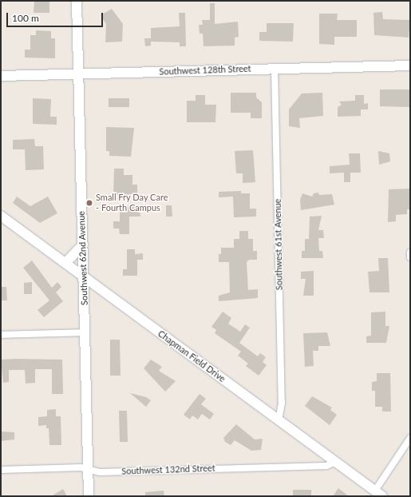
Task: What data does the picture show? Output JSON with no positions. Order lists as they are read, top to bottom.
{
  "streets": {
    "street": [
      "Southwest 128th Street",
      "Southwest 61st Avenue",
      "Southwest 62nd Avenue",
      "Chapman Field Drive",
      "Southwest 132nd Street"
    ]
  },
  "crossings": [
    ["Southwest 128th Street", "Southwest 61st Avenue"],
    ["Southwest 128th Street", "Southwest 62nd Avenue"],
    ["Southwest 61st Avenue", "Chapman Field Drive"],
    ["Southwest 62nd Avenue", "Chapman Field Drive"],
    ["Southwest 62nd Avenue", "Southwest 132nd Street"],
    ["Chapman Field Drive", "Southwest 132nd Street"]
  ],
  "places": ["Small Fry Day Care - Fourth Campus"],
  "scale_bar": "100 m"
}
